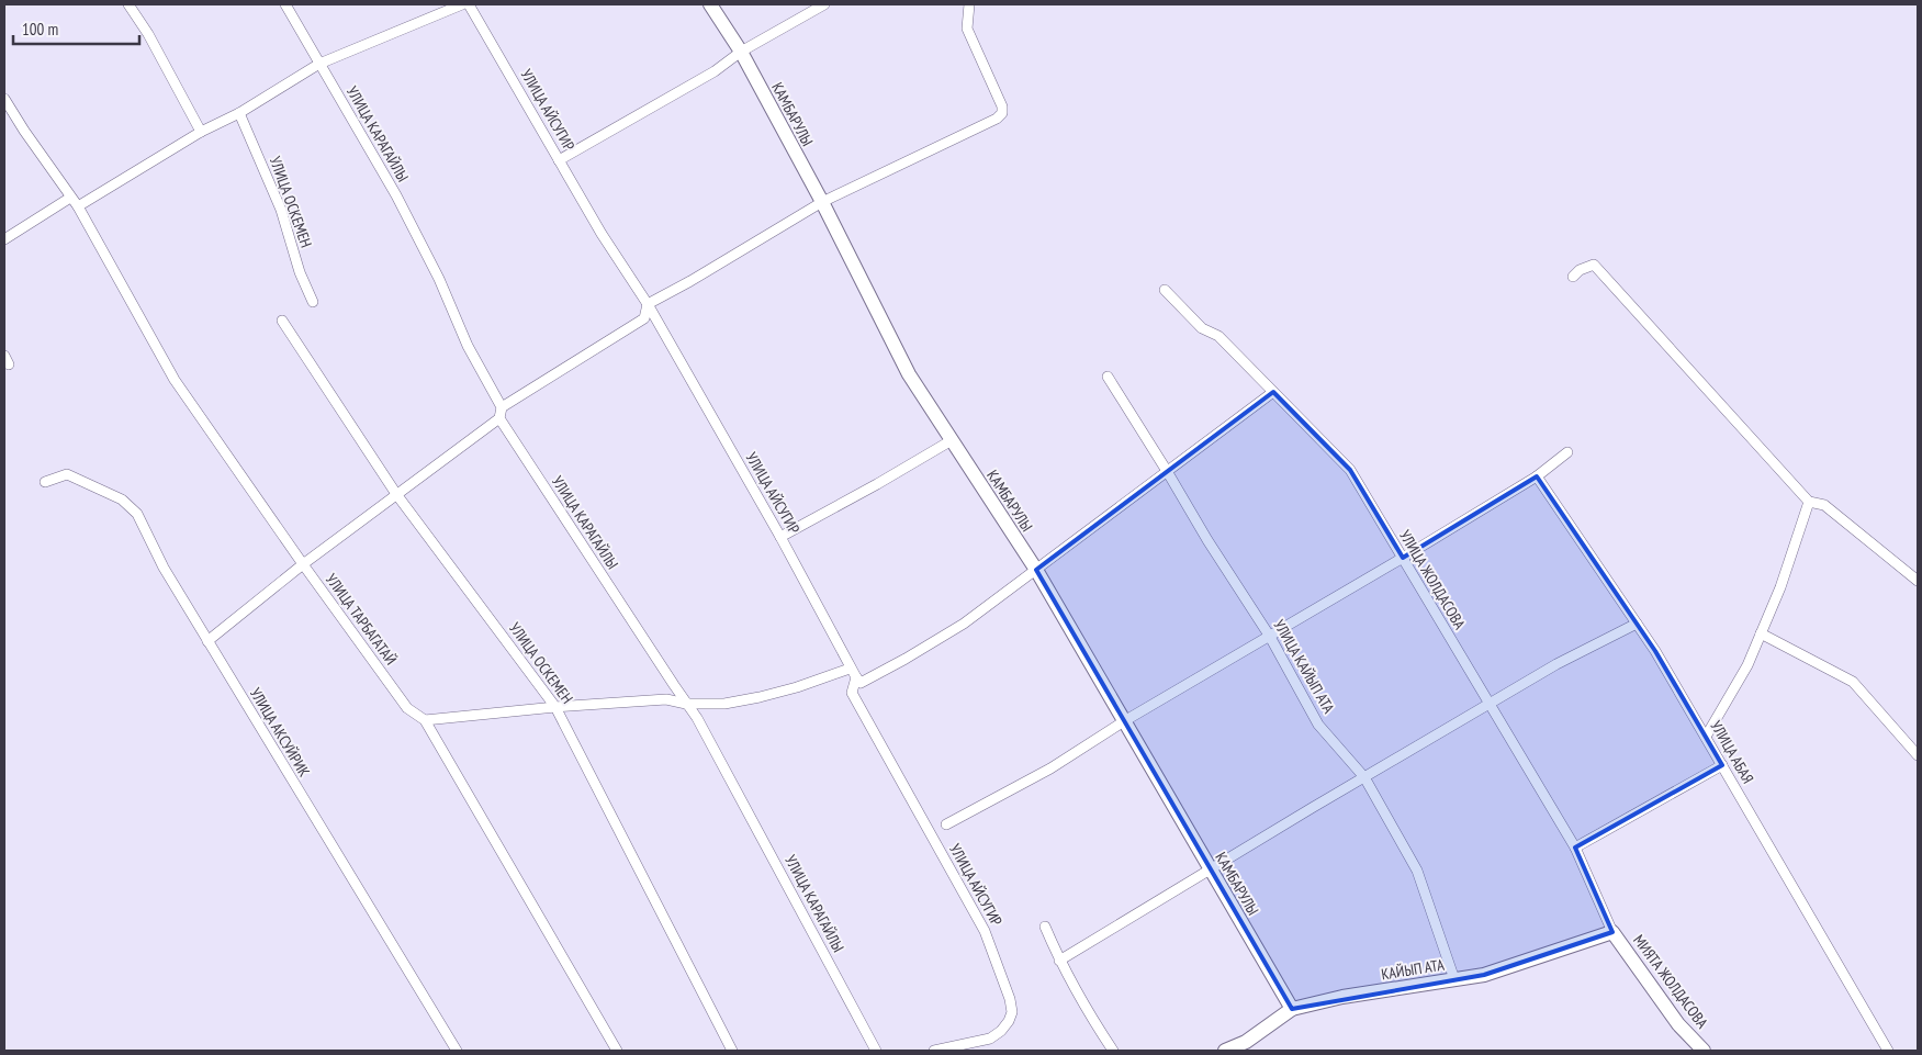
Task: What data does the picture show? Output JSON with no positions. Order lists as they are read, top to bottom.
{
  "streets": {
    "street": [
      "УЛИЦА АЙСУГИР",
      "КАМБАРУЛЫ",
      "УЛИЦА КАРАГАЙЛЫ",
      "УЛИЦА ОСКЕМЕН",
      "УЛИЦА ЖОЛДАСОВА",
      "УЛИЦА ТАРБАГАТАЙ",
      "УЛИЦА КАЙЫП АТА",
      "УЛИЦА АКСУЙРИК",
      "УЛИЦА АБАЯ",
      "КАЙЫП АТА",
      "МИЯТА ЖОЛДАСОВА"
    ]
  },
  "crossings": [
    ["КАМБАРУЛЫ", "КАЙЫП АТА"],
    ["УЛИЦА ЖОЛДАСОВА", "КАЙЫП АТА"],
    ["УЛИЦА ЖОЛДАСОВА", "МИЯТА ЖОЛДАСОВА"],
    ["УЛИЦА КАЙЫП АТА", "КАЙЫП АТА"],
    ["КАЙЫП АТА", "МИЯТА ЖОЛДАСОВА"]
  ],
  "scale_bar": "100 m"
}
